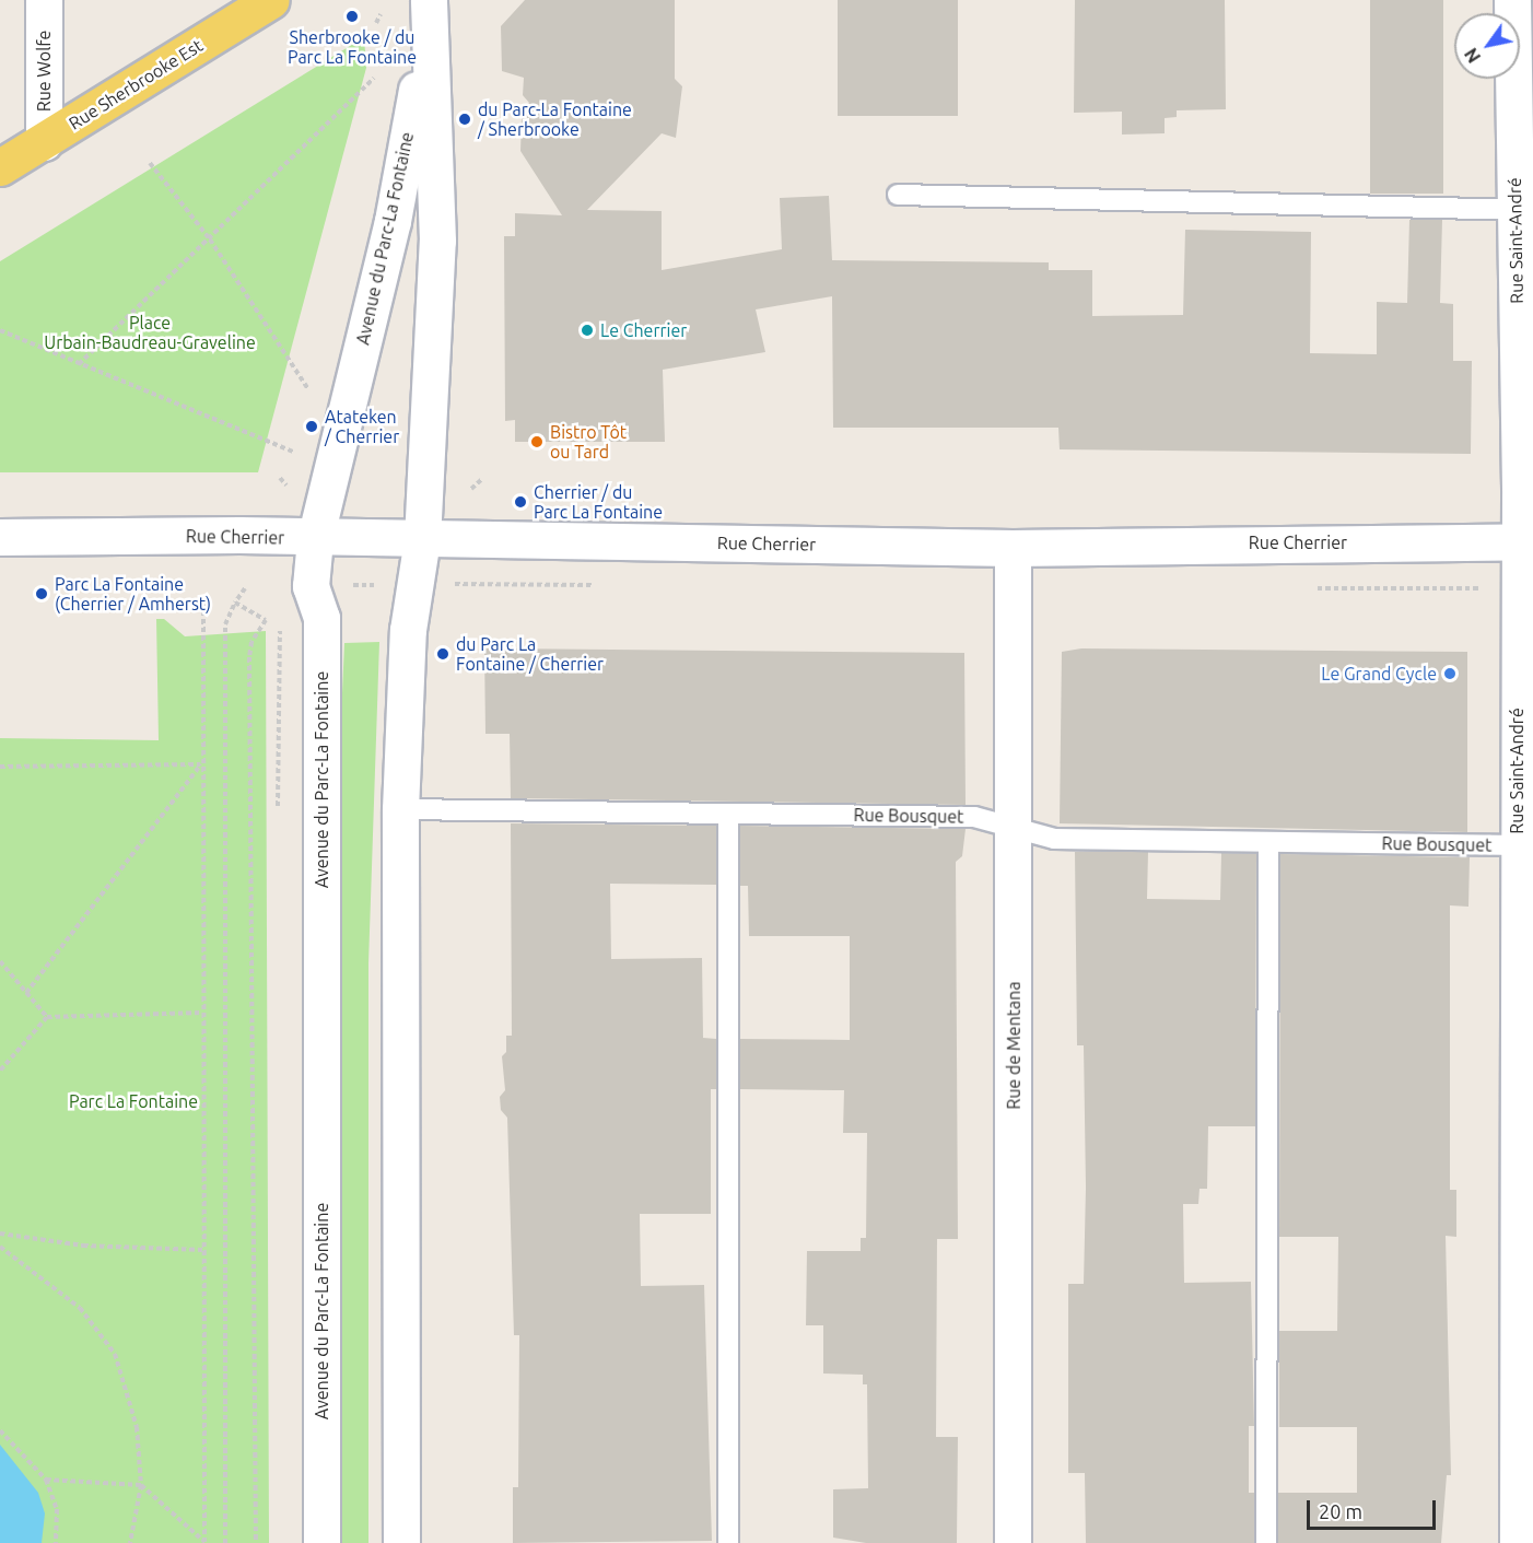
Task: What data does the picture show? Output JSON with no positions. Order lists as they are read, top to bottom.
{
  "streets": {
    "main road": ["Rue Sherbrooke Est"],
    "street": [
      "Rue Wolfe",
      "Avenue du Parc-La Fontaine",
      "Rue Saint-André",
      "Rue Cherrier",
      "Rue de Mentana"
    ],
    "lane": ["Rue Bousquet"]
  },
  "crossings": [
    ["Rue Wolfe", "Rue Sherbrooke Est"],
    ["Avenue du Parc-La Fontaine", "Rue Cherrier"],
    ["Avenue du Parc-La Fontaine", "Rue Bousquet"],
    ["Rue Saint-André", "Rue Cherrier"],
    ["Rue Saint-André", "Rue Bousquet"],
    ["Rue Cherrier", "Rue de Mentana"],
    ["Rue Bousquet", "Rue de Mentana"]
  ],
  "parks": ["Place Urbain-Baudreau-Graveline", "Parc La Fontaine"],
  "places": [
    "Sherbrooke / du Parc La Fontaine",
    "du Parc-La Fontaine / Sherbrooke",
    "Le Cherrier",
    "Atateken / Cherrier",
    "Bistro Tôt ou Tard",
    "Cherrier / du Parc La Fontaine",
    "Parc La Fontaine (Cherrier / Amherst)",
    "du Parc La Fontaine / Cherrier",
    "Le Grand Cycle"
  ],
  "scale_bar": "20 m",
  "north": "bottom left"
}
